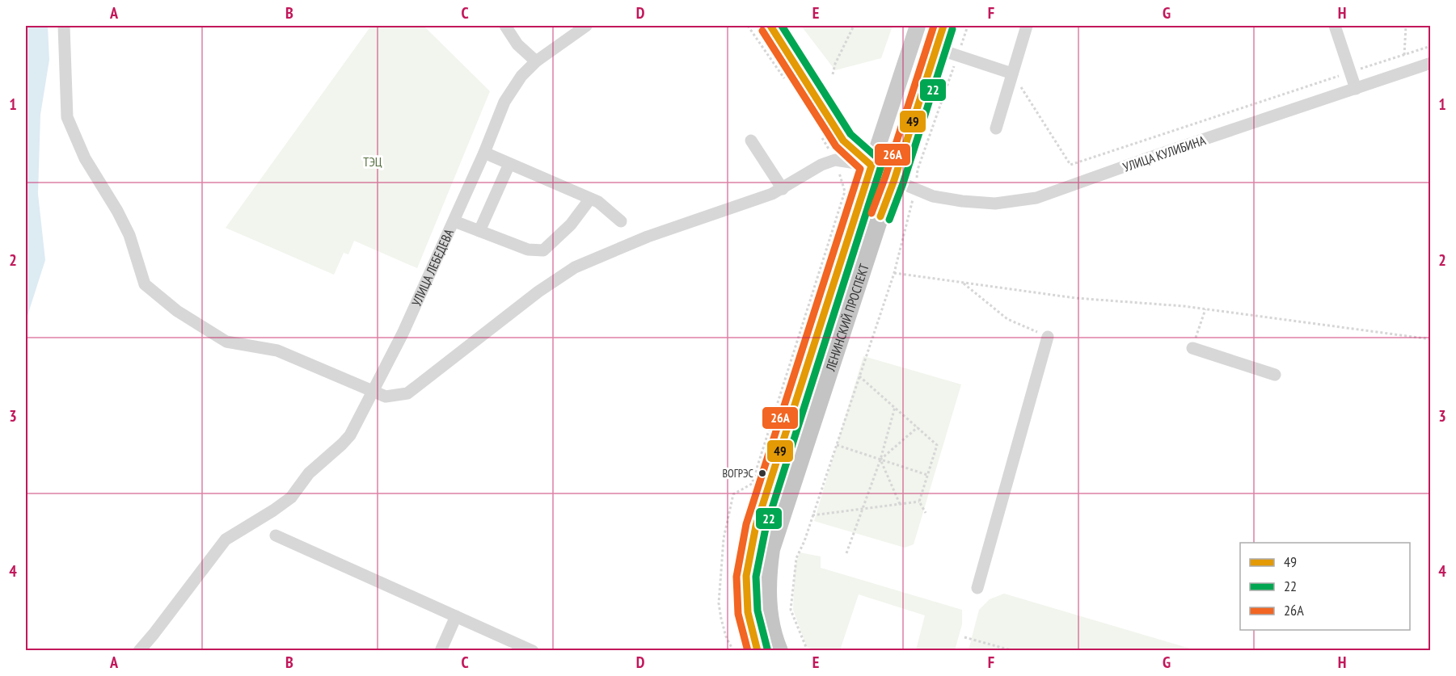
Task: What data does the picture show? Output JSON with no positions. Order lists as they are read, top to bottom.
{
  "streets": {
    "highway": ["ЛЕНИНСКИЙ ПРОСПЕКТ"],
    "street": ["УЛИЦА КУЛИБИНА", "УЛИЦА ЛЕБЕДЕВА"]
  },
  "crossings": [
    ["УЛИЦА КУЛИБИНА", "ЛЕНИНСКИЙ ПРОСПЕКТ"]
  ],
  "parks": ["ТЭЦ"],
  "places": ["ВОГРЭС"],
  "lines": ["transit line 49", "transit line 22", "transit line 26А"],
  "legend": ["49", "22", "26А"],
  "grid": {
    "columns": [
      "A",
      "B",
      "C",
      "D",
      "E",
      "F",
      "G",
      "H"
    ],
    "rows": [
      "1",
      "2",
      "3",
      "4"
    ]
  }
}
